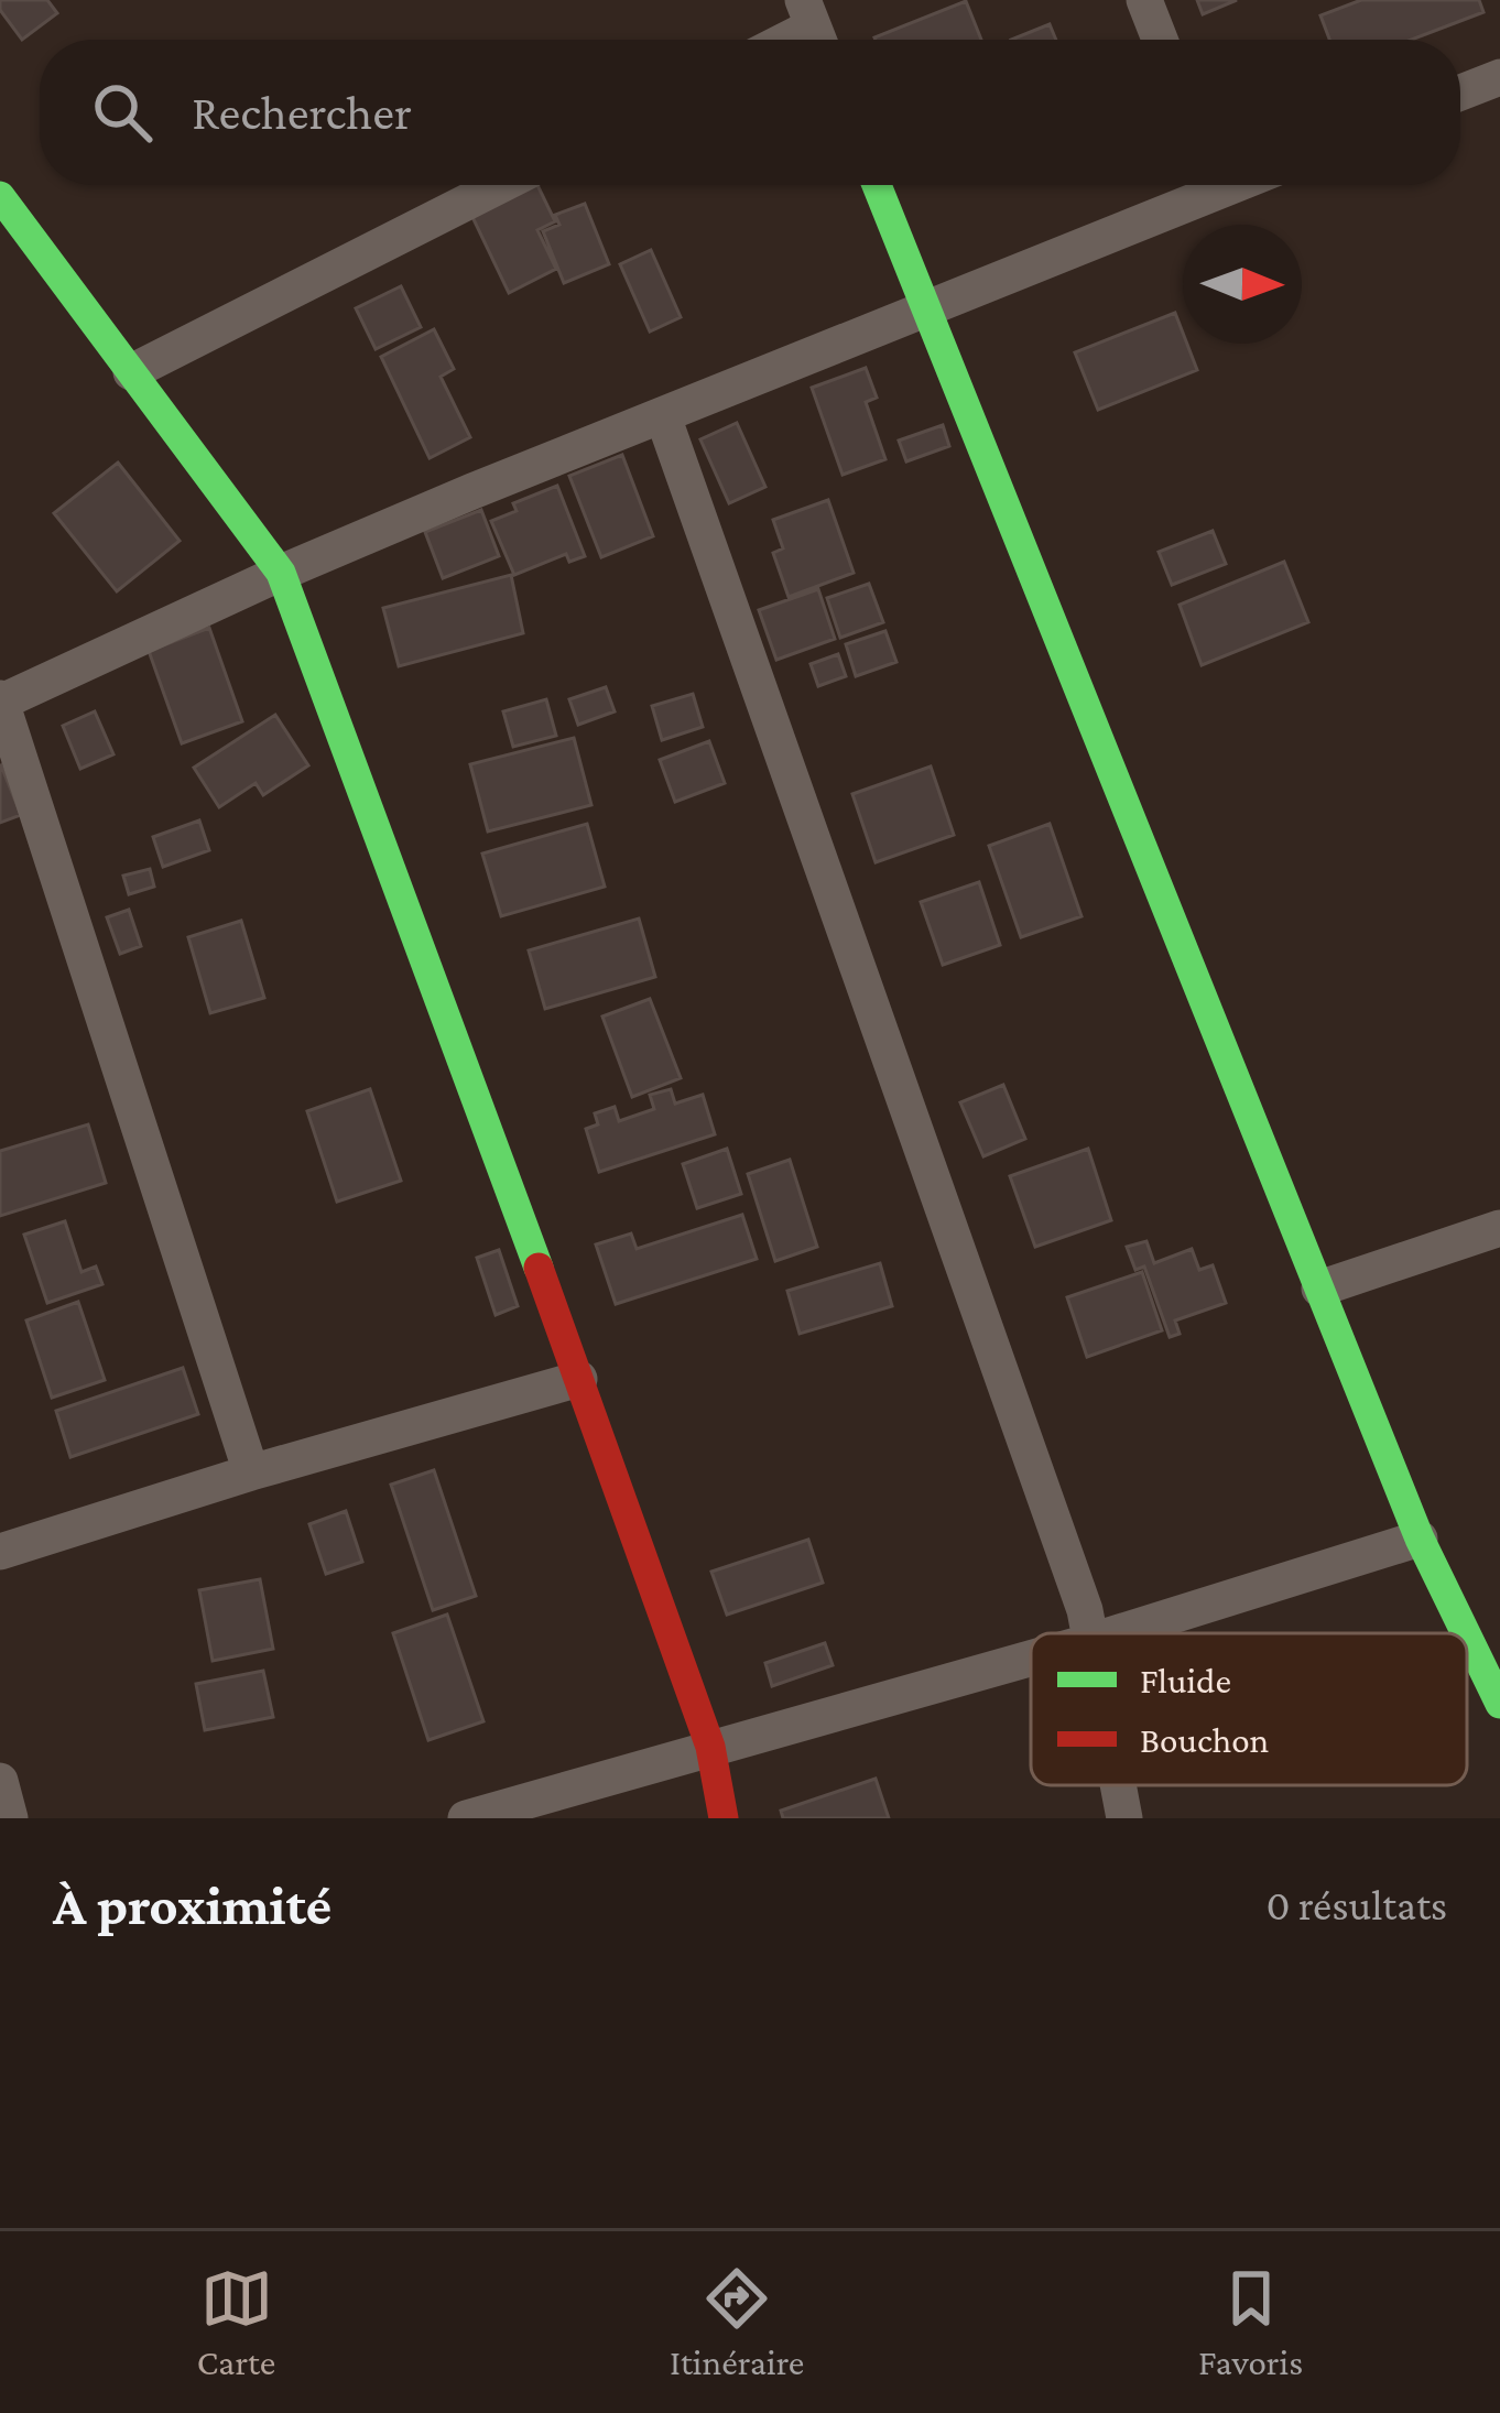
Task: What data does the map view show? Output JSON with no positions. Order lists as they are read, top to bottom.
{
  "legend": ["Fluide", "Bouchon"],
  "north": "right",
  "page": {
    "search": "Rechercher",
    "heading": ["À proximité", "0 résultats"],
    "nav": ["Carte", "Itinéraire", "Favoris"]
  }
}
